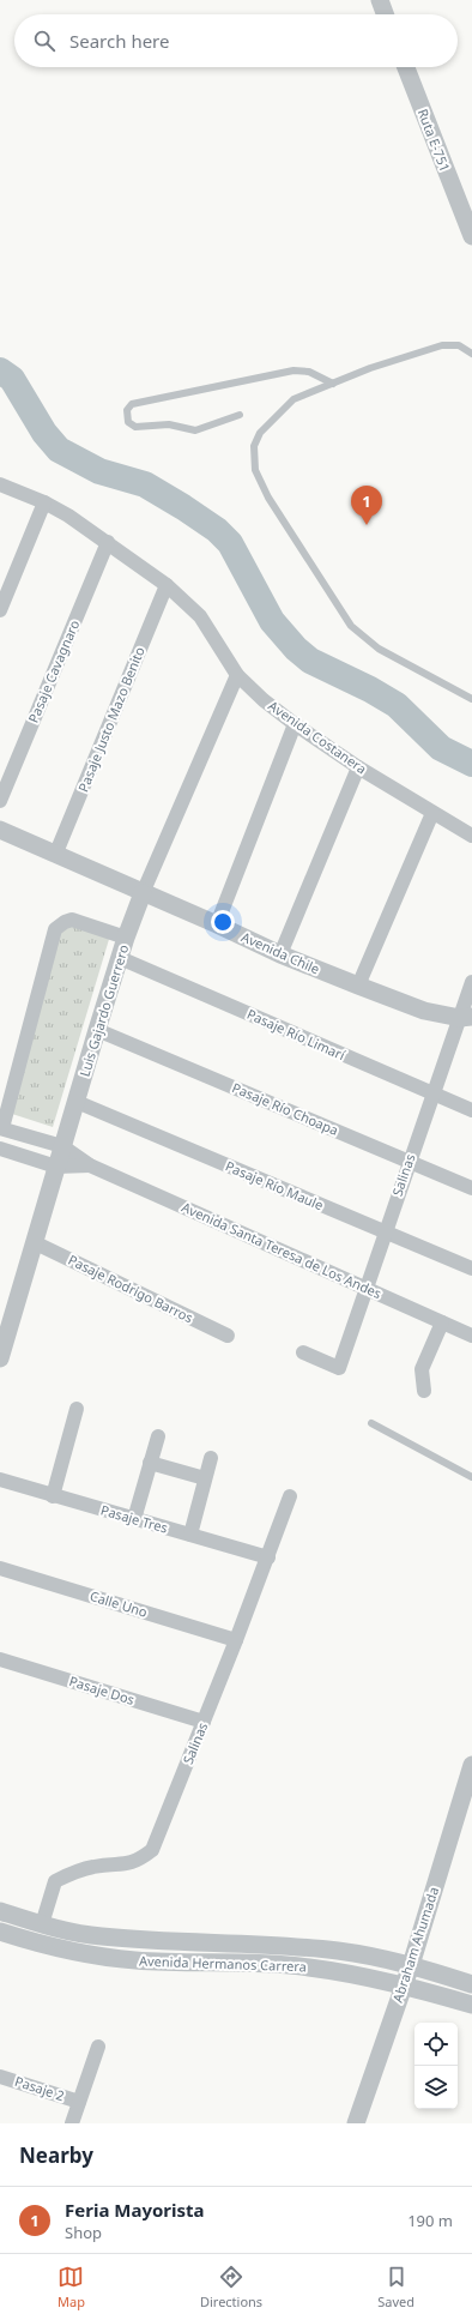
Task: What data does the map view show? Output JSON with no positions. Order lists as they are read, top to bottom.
{
  "streets": {
    "street": [
      "Ruta E-751",
      "Pasaje Cavagnaro",
      "Pasaje Justo Mazo Benito",
      "Avenida Costanera",
      "Avenida Chile",
      "Luis Gajardo Guerrero",
      "Pasaje Río Limarí",
      "Pasaje Río Choapa",
      "Salinas",
      "Pasaje Río Maule",
      "Avenida Santa Teresa de Los Andes",
      "Pasaje Rodrigo Barros",
      "Pasaje Tres",
      "Calle Uno",
      "Pasaje Dos",
      "Abraham Ahumada",
      "Avenida Hermanos Carrera",
      "Pasaje 2"
    ]
  },
  "crossings": [
    ["Pasaje Cavagnaro", "Avenida Costanera"],
    ["Pasaje Justo Mazo Benito", "Avenida Costanera"],
    ["Pasaje Justo Mazo Benito", "Avenida Chile"],
    ["Avenida Costanera", "Luis Gajardo Guerrero"],
    ["Avenida Chile", "Luis Gajardo Guerrero"],
    ["Avenida Chile", "Salinas"],
    ["Luis Gajardo Guerrero", "Pasaje Río Limarí"],
    ["Luis Gajardo Guerrero", "Pasaje Río Choapa"],
    ["Luis Gajardo Guerrero", "Pasaje Río Maule"],
    ["Luis Gajardo Guerrero", "Avenida Santa Teresa de Los Andes"],
    ["Luis Gajardo Guerrero", "Pasaje Rodrigo Barros"],
    ["Pasaje Río Limarí", "Salinas"],
    ["Pasaje Río Choapa", "Salinas"],
    ["Salinas", "Pasaje Río Maule"],
    ["Salinas", "Avenida Santa Teresa de Los Andes"],
    ["Salinas", "Pasaje Tres"],
    ["Salinas", "Calle Uno"],
    ["Salinas", "Pasaje Dos"],
    ["Salinas", "Avenida Hermanos Carrera"],
    ["Abraham Ahumada", "Avenida Hermanos Carrera"]
  ],
  "page": {
    "search": "Search here",
    "pins": "1",
    "heading": "Nearby",
    "list": [
      {
        "mark": "1",
        "name": "Feria Mayorista",
        "note": "Shop",
        "value": "190 m"
      }
    ],
    "nav": ["Map", "Directions", "Saved"]
  }
}
